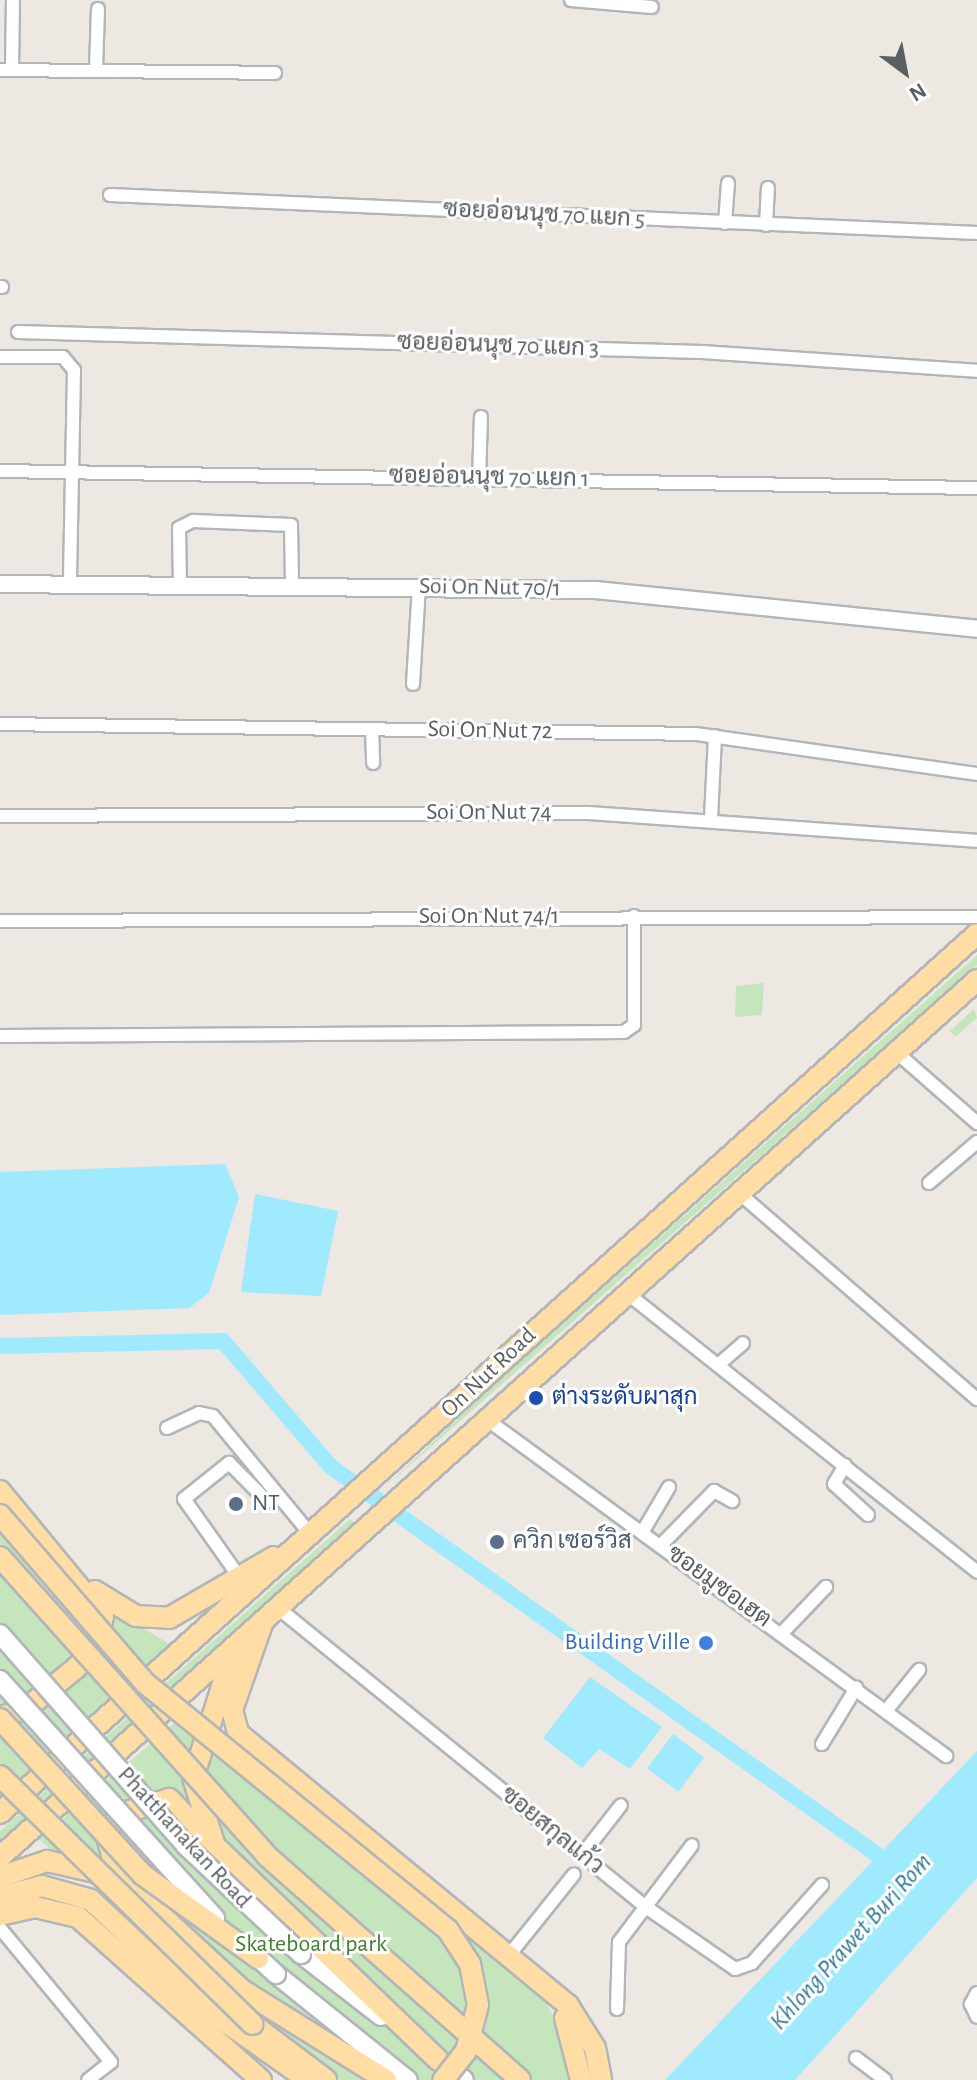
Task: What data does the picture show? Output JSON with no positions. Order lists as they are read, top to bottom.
{
  "streets": {
    "main road": ["On Nut Road", "Phatthanakan Road"],
    "street": [
      "ซอยอ่อนนุช 70 แยก 5",
      "ซอยอ่อนนุช 70 แยก 3",
      "ซอยอ่อนนุช 70 แยก 1",
      "Soi On Nut 70/1",
      "Soi On Nut 72",
      "Soi On Nut 74",
      "Soi On Nut 74/1",
      "ซอยมูซอเฮต",
      "ซอยสกุลแก้ว"
    ]
  },
  "crossings": [
    ["On Nut Road", "ซอยมูซอเฮต"],
    ["On Nut Road", "ซอยสกุลแก้ว"]
  ],
  "water": ["Khlong Prawet Buri Rom"],
  "parks": ["Skateboard park"],
  "places": [
    "ต่างระดับผาสุก",
    "NT",
    "ควิก เซอร์วิส",
    "Building Ville"
  ],
  "north": "bottom right"
}
